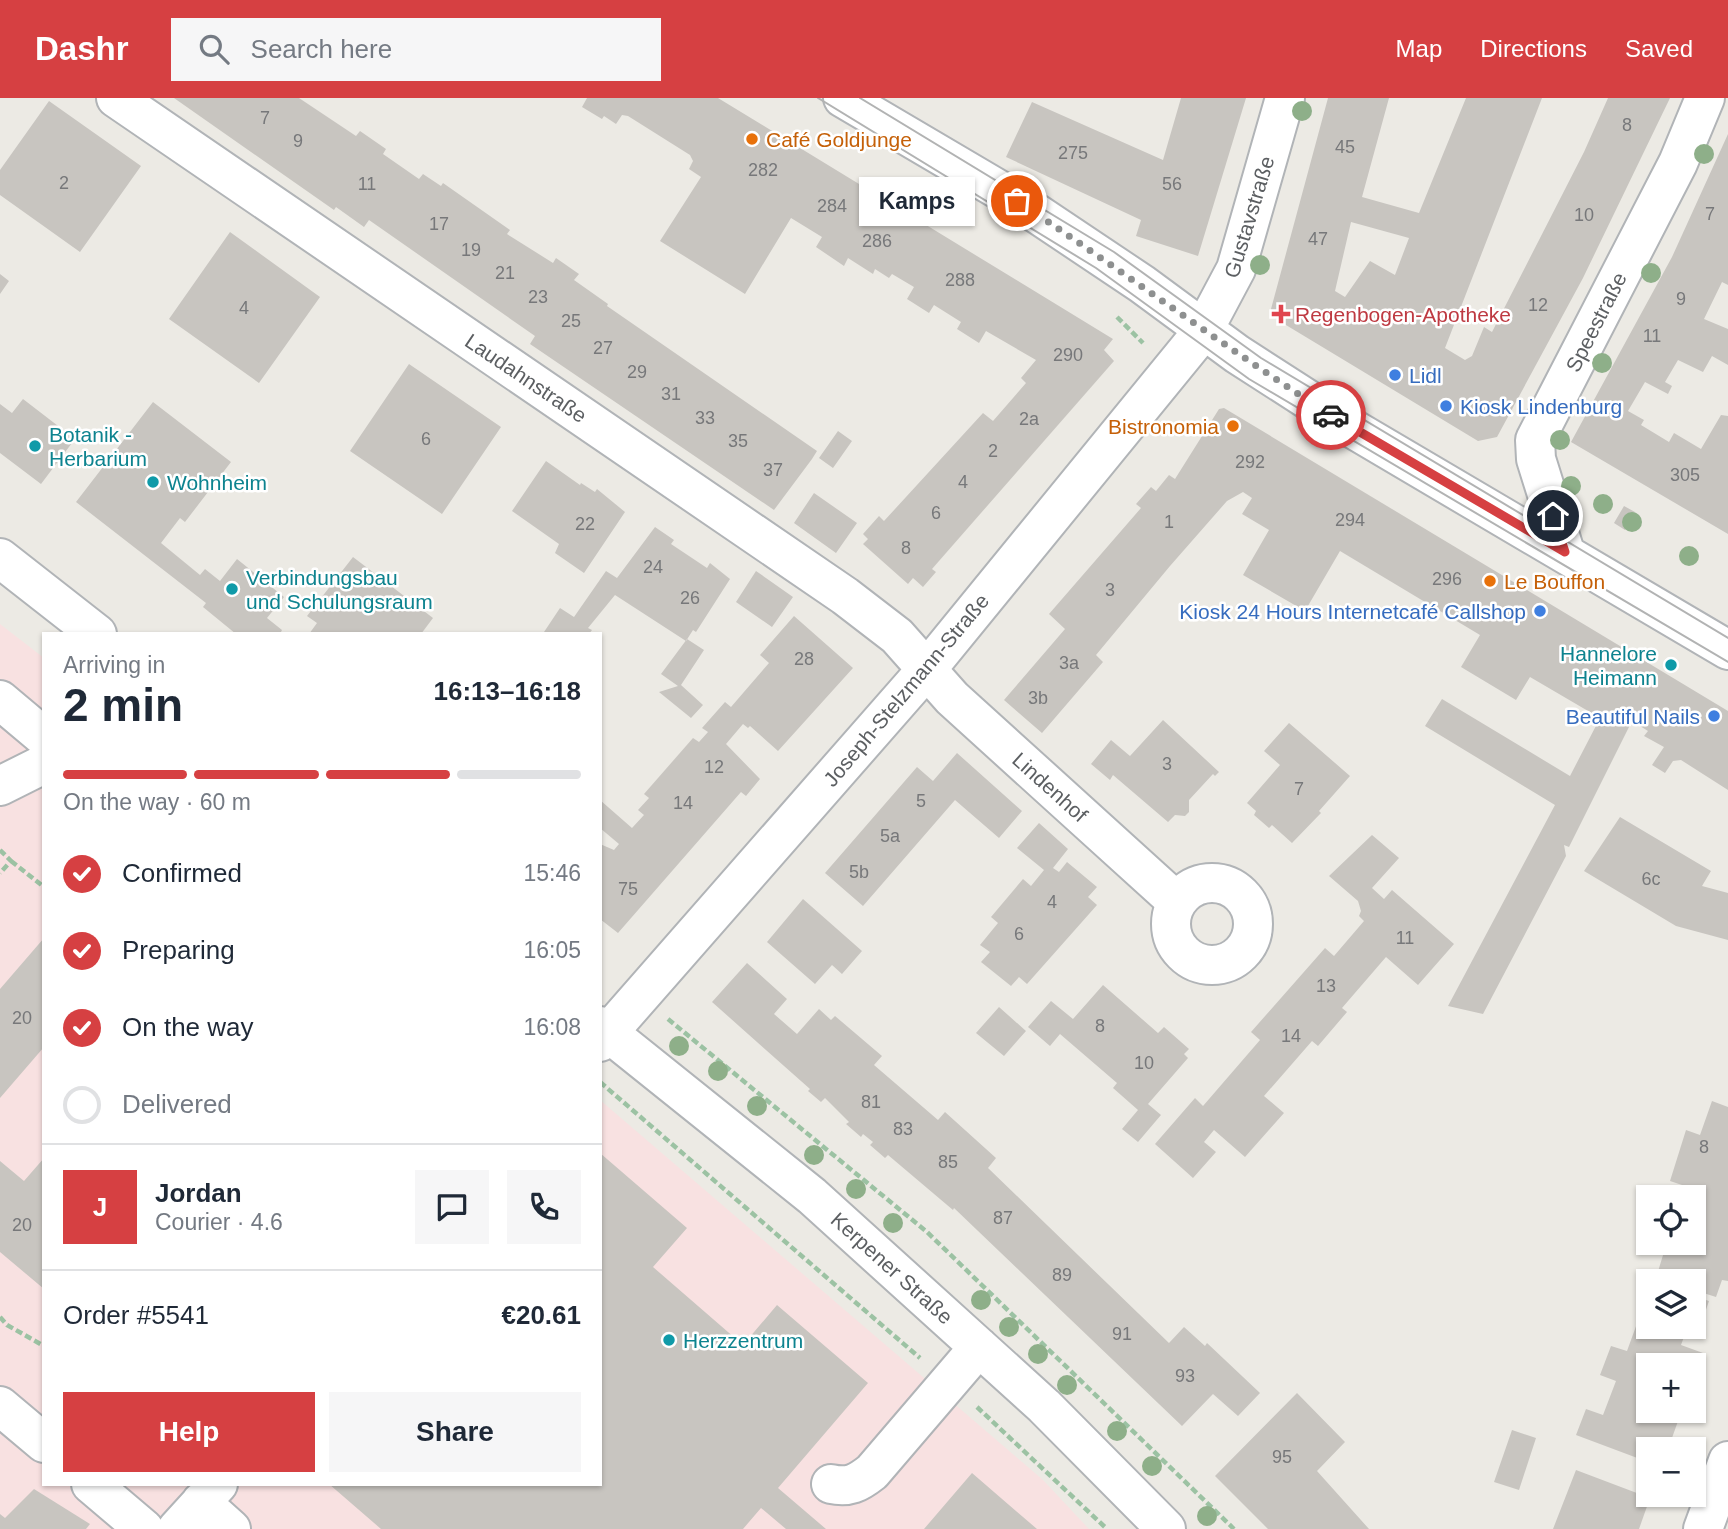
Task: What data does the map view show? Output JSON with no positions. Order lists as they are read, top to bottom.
{
  "streets": {
    "street": [
      "Gustavstraße",
      "Speestraße",
      "Laudahnstraße",
      "Joseph-Stelzmann-Straße",
      "Lindenhof",
      "Kerpener Straße"
    ]
  },
  "crossings": [
    ["Gustavstraße", "Joseph-Stelzmann-Straße"],
    ["Laudahnstraße", "Joseph-Stelzmann-Straße"],
    ["Laudahnstraße", "Lindenhof"],
    ["Joseph-Stelzmann-Straße", "Lindenhof"],
    ["Joseph-Stelzmann-Straße", "Kerpener Straße"]
  ],
  "places": {
    "other": [
      "Café Goldjunge",
      "Kamps",
      "Lidl",
      "Kiosk Lindenburg",
      "Bistronomia",
      "Botanik - Herbarium",
      "Wohnheim",
      "Le Bouffon",
      "Verbindungsbau und Schulungsraum",
      "Kiosk 24 Hours Internetcafé Callshop",
      "Hannelore Heimann",
      "Beautiful Nails",
      "Herzzentrum"
    ],
    "health": ["Regenbogen-Apotheke"]
  },
  "house_numbers": [
    "7",
    "8",
    "9",
    "45",
    "275",
    "282",
    "2",
    "11",
    "56",
    "284",
    "7",
    "10",
    "17",
    "47",
    "286",
    "19",
    "21",
    "288",
    "23",
    "9",
    "12",
    "4",
    "25",
    "11",
    "27",
    "290",
    "29",
    "31",
    "33",
    "2a",
    "6",
    "35",
    "2",
    "292",
    "37",
    "305",
    "4",
    "6",
    "294",
    "1",
    "22",
    "8",
    "24",
    "296",
    "3",
    "26",
    "28",
    "3a",
    "3b",
    "3",
    "12",
    "7",
    "5",
    "14",
    "5a",
    "5b",
    "6c",
    "75",
    "4",
    "6",
    "11",
    "13",
    "20",
    "8",
    "14",
    "10",
    "81",
    "83",
    "8",
    "85",
    "87",
    "20",
    "89",
    "91",
    "93",
    "95"
  ],
  "page": {
    "header": "Dashr",
    "search": "Search here",
    "nav": ["Map", "Directions", "Saved"],
    "bubble": "Kamps",
    "heading": ["2 min", "Arriving in", "16:13–16:18"],
    "panel": [
      "Jordan",
      "Courier · 4.6",
      "Order #5541",
      "€20.61"
    ],
    "bar": "On the way · 60 m",
    "list": [
      ["Confirmed", "15:46"],
      ["Preparing", "16:05"],
      ["On the way", "16:08"],
      "Delivered"
    ],
    "round": "J",
    "map_buttons": ["+", "−"],
    "buttons": ["Help", "Share"]
  }
}
